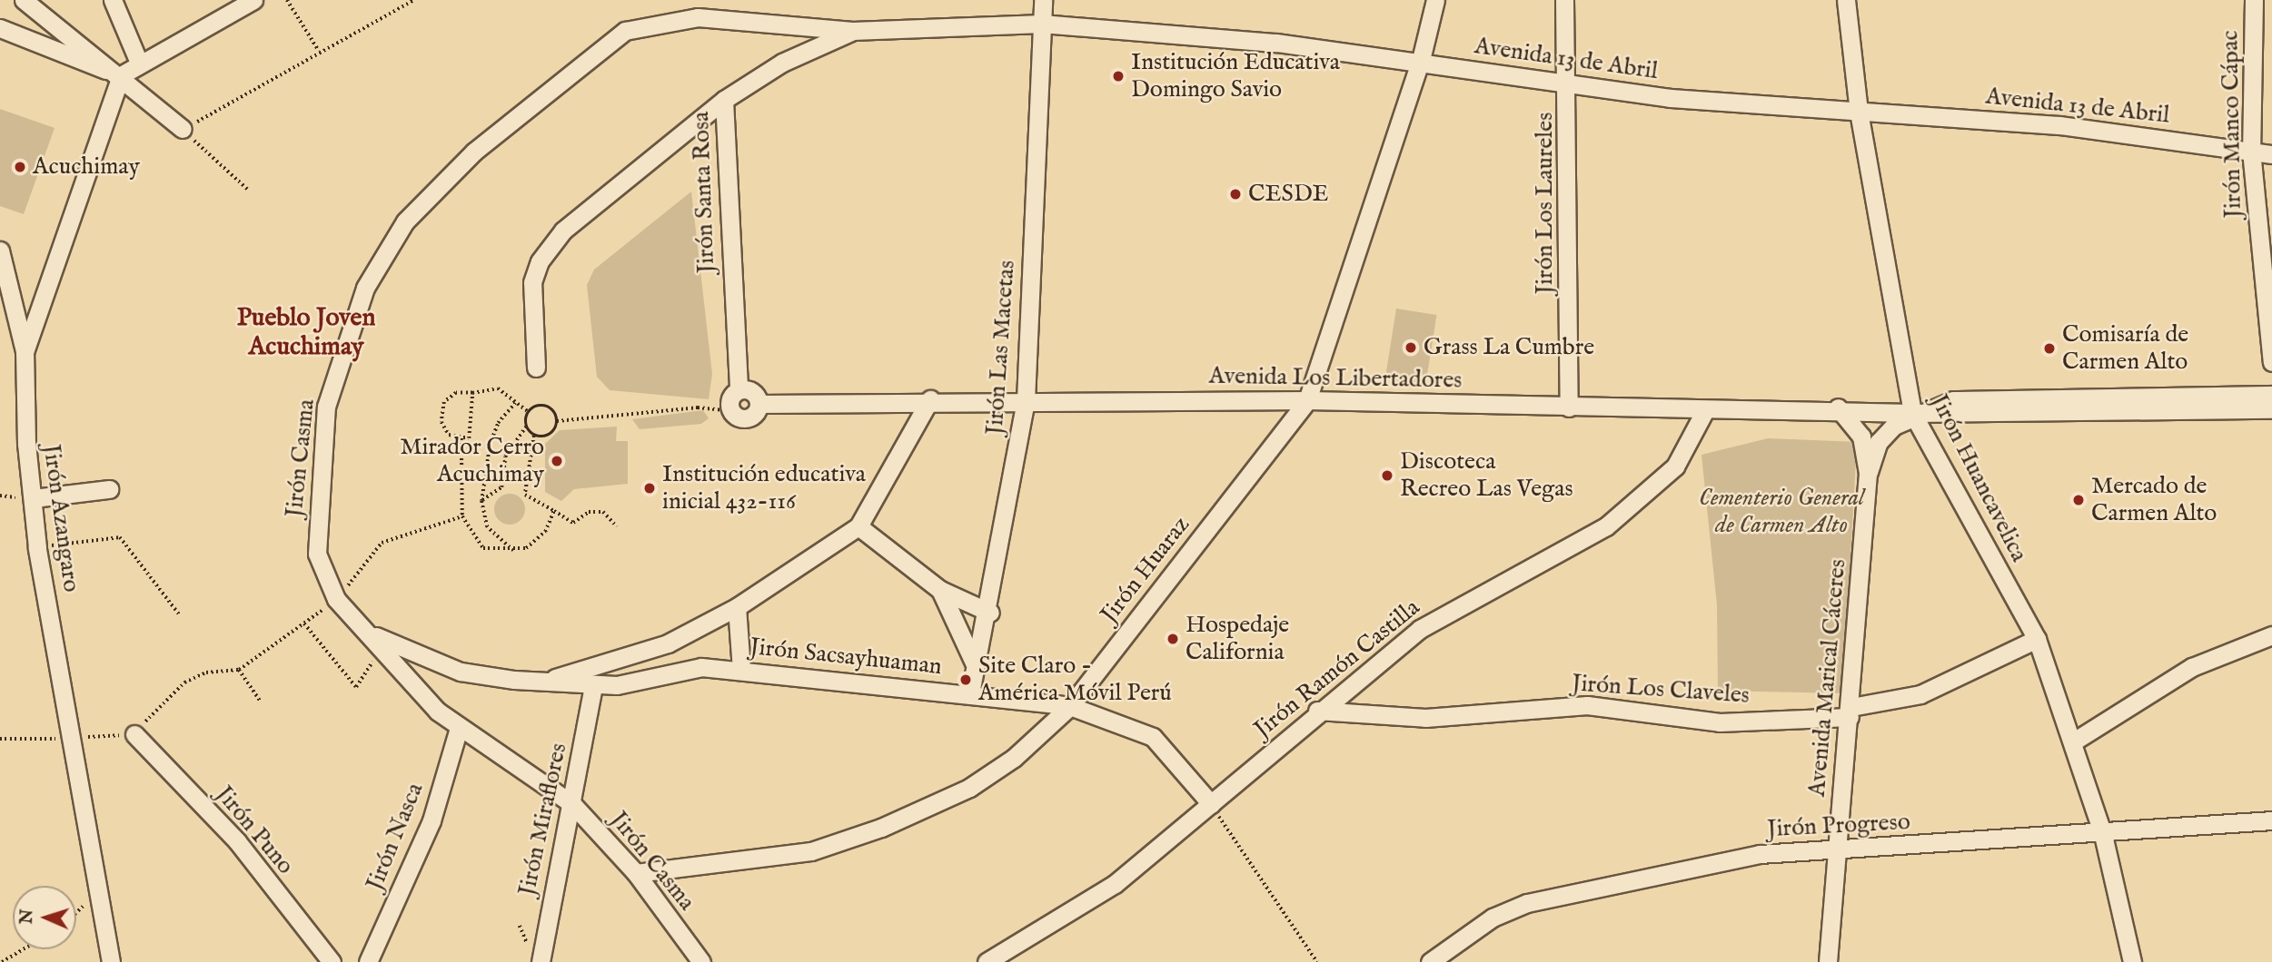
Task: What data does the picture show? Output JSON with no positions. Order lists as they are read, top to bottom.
{
  "streets": {
    "street": [
      "Avenida 13 de Abril",
      "Jirón Manco Cápac",
      "Jirón Santa Rosa",
      "Jirón Los Laureles",
      "Jirón Las Macetas",
      "Avenida Los Libertadores",
      "Jirón Casma",
      "Jirón Huancavelica",
      "Jirón Azangaro",
      "Jirón Huaraz",
      "Jirón Sacsayhuaman",
      "Jirón Ramón Castilla",
      "Avenida Marical Cáceres",
      "Jirón Los Claveles",
      "Jirón Miraflores",
      "Jirón Progreso",
      "Jirón Puno",
      "Jirón Nasca"
    ]
  },
  "crossings": [
    ["Avenida 13 de Abril", "Jirón Manco Cápac"],
    ["Avenida 13 de Abril", "Jirón Santa Rosa"],
    ["Avenida 13 de Abril", "Jirón Los Laureles"],
    ["Avenida 13 de Abril", "Jirón Las Macetas"],
    ["Avenida 13 de Abril", "Jirón Casma"],
    ["Avenida 13 de Abril", "Jirón Huancavelica"],
    ["Avenida 13 de Abril", "Jirón Huaraz"],
    ["Jirón Santa Rosa", "Avenida Los Libertadores"],
    ["Jirón Santa Rosa", "Jirón Casma"],
    ["Jirón Los Laureles", "Avenida Los Libertadores"],
    ["Jirón Las Macetas", "Avenida Los Libertadores"],
    ["Jirón Las Macetas", "Jirón Sacsayhuaman"],
    ["Avenida Los Libertadores", "Jirón Huancavelica"],
    ["Avenida Los Libertadores", "Jirón Huaraz"],
    ["Avenida Los Libertadores", "Jirón Ramón Castilla"],
    ["Avenida Los Libertadores", "Avenida Marical Cáceres"],
    ["Jirón Casma", "Jirón Huaraz"],
    ["Jirón Casma", "Jirón Sacsayhuaman"],
    ["Jirón Casma", "Jirón Miraflores"],
    ["Jirón Casma", "Jirón Nasca"],
    ["Jirón Huancavelica", "Jirón Progreso"],
    ["Jirón Huaraz", "Jirón Sacsayhuaman"],
    ["Jirón Sacsayhuaman", "Jirón Ramón Castilla"],
    ["Jirón Sacsayhuaman", "Jirón Miraflores"],
    ["Jirón Ramón Castilla", "Jirón Los Claveles"],
    ["Avenida Marical Cáceres", "Jirón Los Claveles"],
    ["Avenida Marical Cáceres", "Jirón Progreso"]
  ],
  "districts": ["Pueblo Joven Acuchimay"],
  "parks": ["Cementerio General de Carmen Alto"],
  "places": [
    "Institución Educativa Domingo Savio",
    "Acuchimay",
    "CESDE",
    "Grass La Cumbre",
    "Comisaría de Carmen Alto",
    "Mirador Cerro Acuchimay",
    "Discoteca Recreo Las Vegas",
    "Institución educativa inicial 432-116",
    "Mercado de Carmen Alto",
    "Hospedaje California",
    "Site Claro - América Móvil Perú"
  ],
  "north": "left"
}
